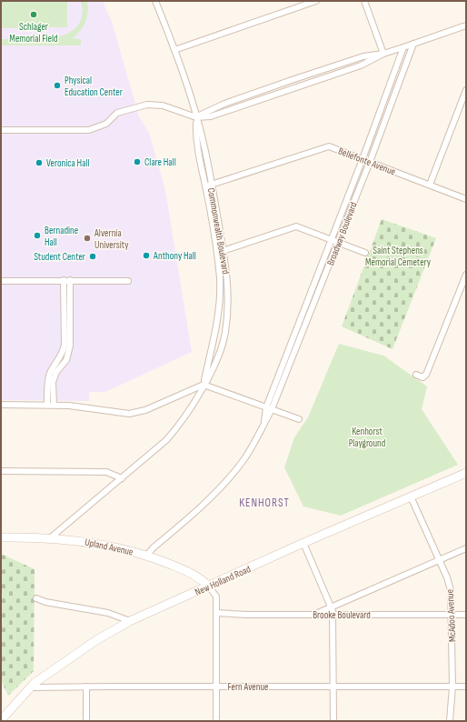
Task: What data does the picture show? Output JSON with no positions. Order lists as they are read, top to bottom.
{
  "streets": {
    "main road": ["Upland Avenue", "New Holland Road"],
    "street": [
      "Bellefonte Avenue",
      "Commonwealth Boulevard",
      "Broadway Boulevard",
      "Brooke Boulevard",
      "McAdoo Avenue",
      "Fern Avenue"
    ]
  },
  "crossings": [
    ["Bellefonte Avenue", "Commonwealth Boulevard"],
    ["Bellefonte Avenue", "Broadway Boulevard"],
    ["Commonwealth Boulevard", "Upland Avenue"],
    ["Broadway Boulevard", "Upland Avenue"],
    ["Upland Avenue", "New Holland Road"],
    ["New Holland Road", "McAdoo Avenue"],
    ["New Holland Road", "Fern Avenue"],
    ["Brooke Boulevard", "McAdoo Avenue"],
    ["McAdoo Avenue", "Fern Avenue"]
  ],
  "districts": ["KENHORST"],
  "parks": ["Saint Stephens Memorial Cemetery", "Kenhorst Playground"],
  "places": [
    "Schlager Memorial Field",
    "Physical Education Center",
    "Clare Hall",
    "Veronica Hall",
    "Bernadine Hall",
    "Alvernia University",
    "Anthony Hall",
    "Student Center"
  ]
}
